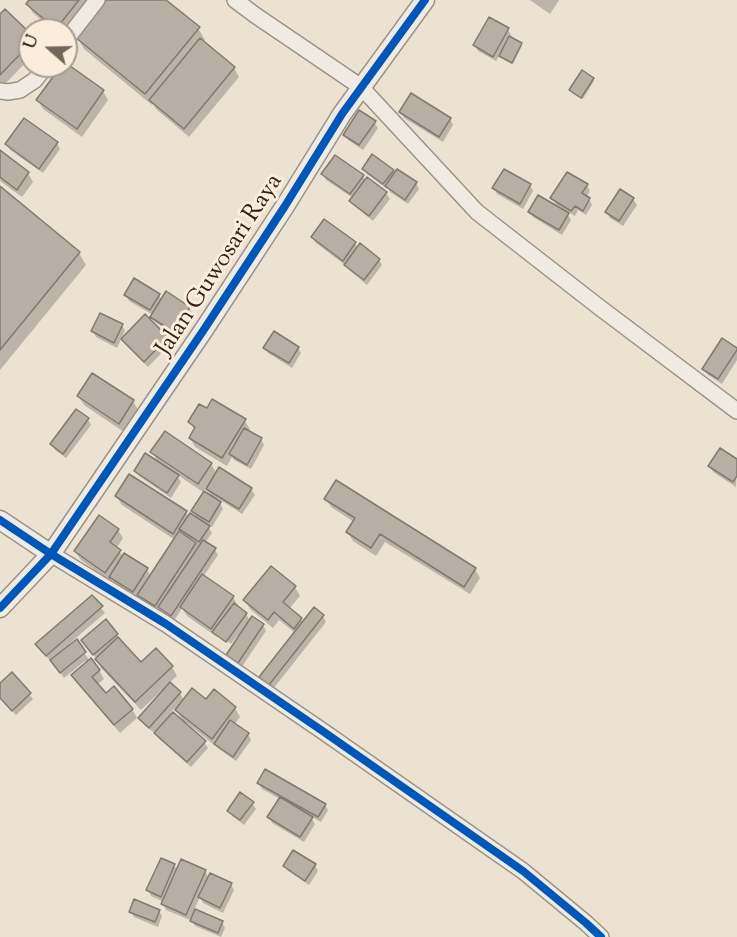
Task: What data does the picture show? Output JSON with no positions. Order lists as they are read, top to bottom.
{
  "streets": {
    "street": ["Jalan Guwosari Raya"]
  },
  "north": "left"
}
